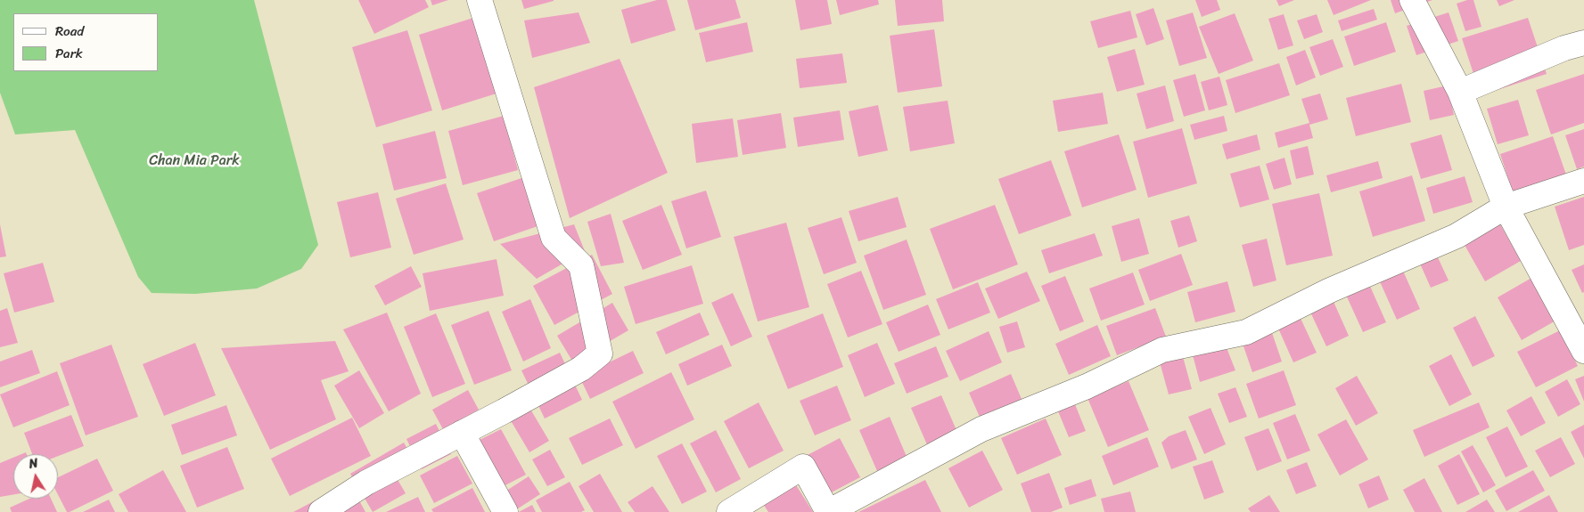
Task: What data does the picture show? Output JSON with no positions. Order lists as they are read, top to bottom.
{
  "parks": ["Chan Mia Park"],
  "legend": ["Road", "Park"],
  "north": "top"
}
